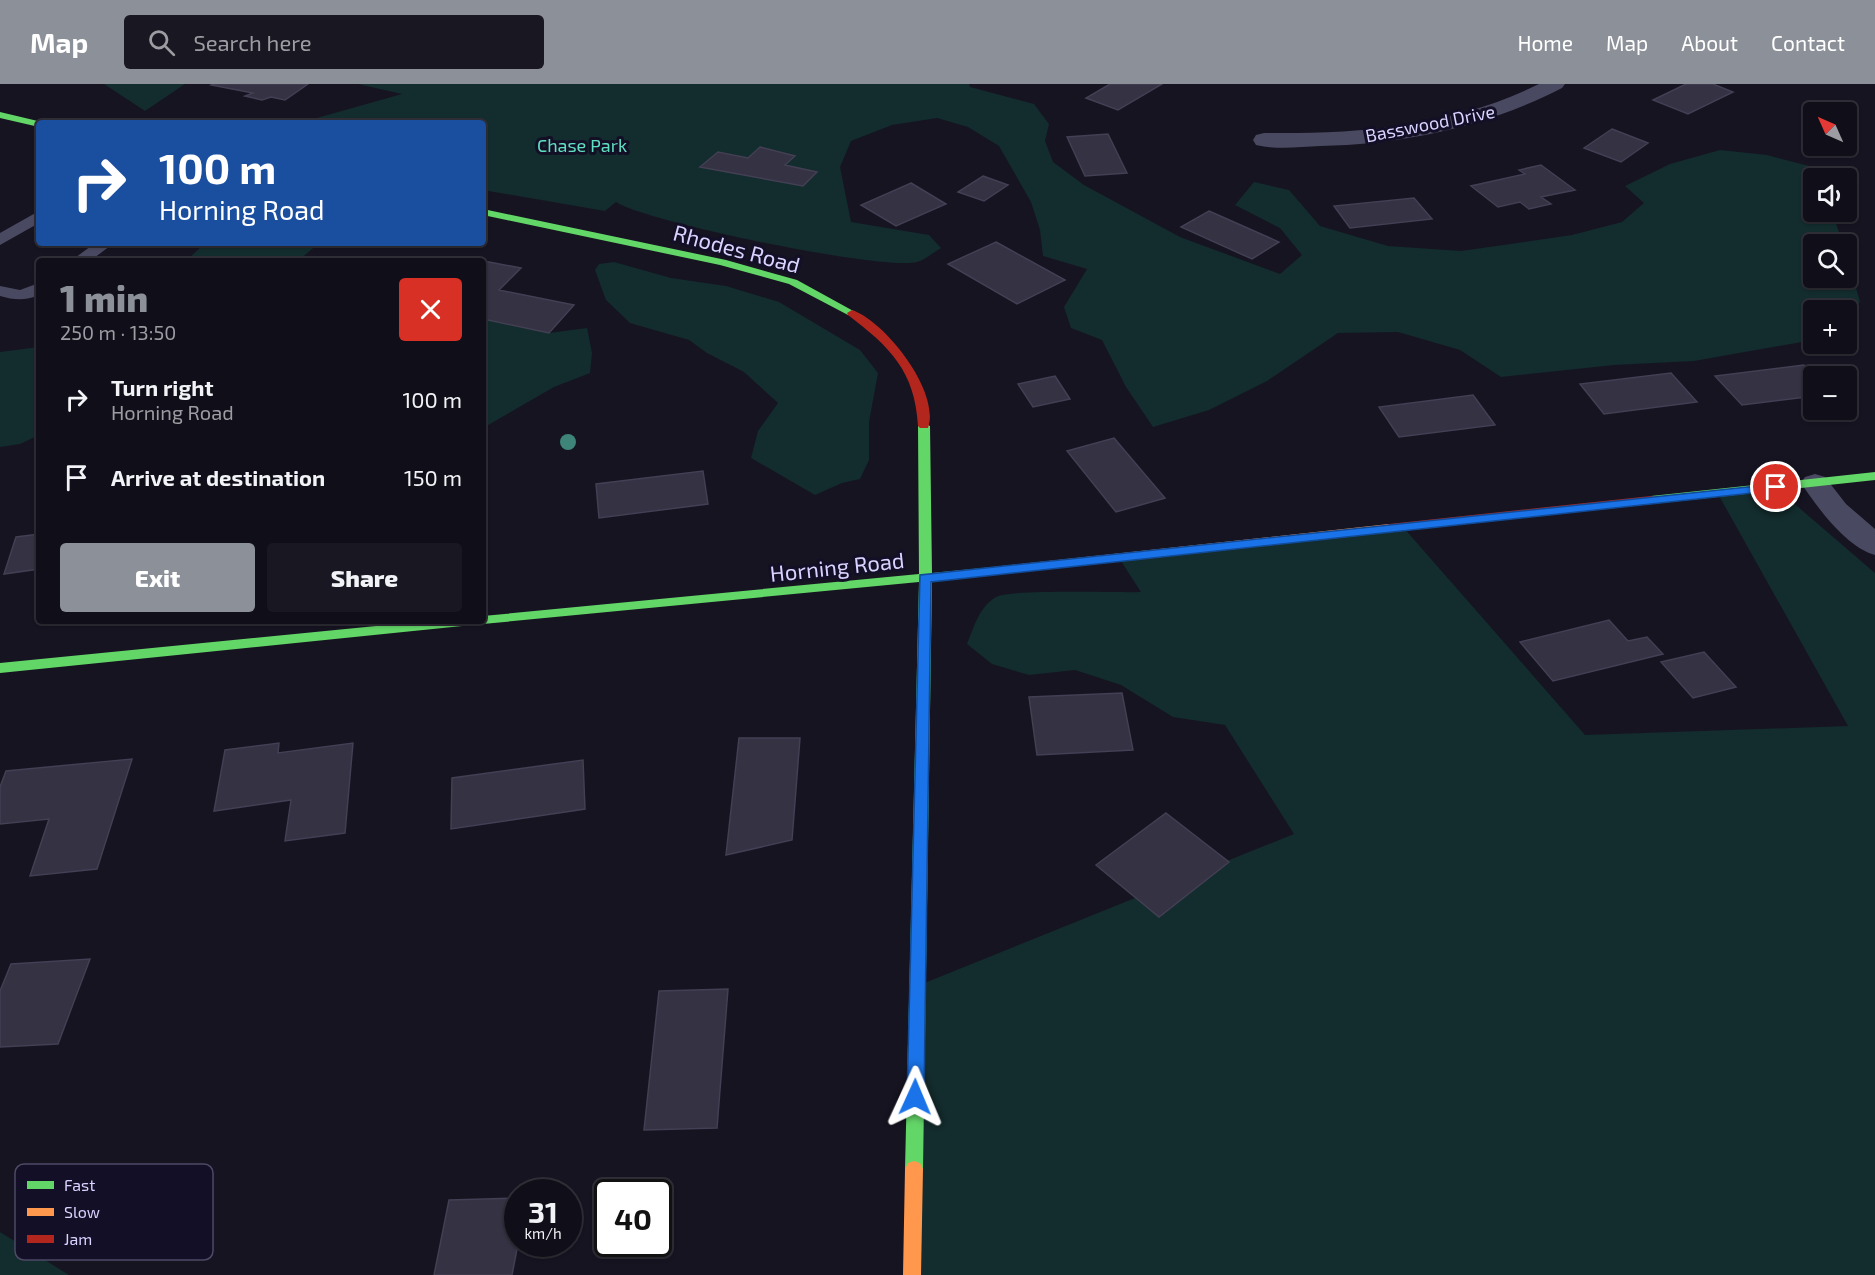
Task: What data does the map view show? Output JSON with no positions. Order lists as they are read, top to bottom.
{
  "streets": {
    "street": ["Basswood Drive", "Rhodes Road", "Horning Road"]
  },
  "crossings": [
    ["Rhodes Road", "Horning Road"]
  ],
  "parks": ["Chase Park"],
  "legend": ["Fast", "Slow", "Jam"],
  "north": "top left",
  "page": {
    "header": "Map",
    "search": "Search here",
    "nav": [
      "Home",
      "Map",
      "About",
      "Contact"
    ],
    "map_buttons": ["+", "−"],
    "turn": ["100 m", "Horning Road"],
    "heading": ["1 min", "250 m · 13:50"],
    "list": [
      {
        "name": "Turn right",
        "note": "Horning Road",
        "value": "100 m"
      },
      {
        "name": "Arrive at destination",
        "value": "150 m"
      }
    ],
    "buttons": ["Exit", "Share"],
    "speed": "31 km/h",
    "limit": "40"
  }
}
